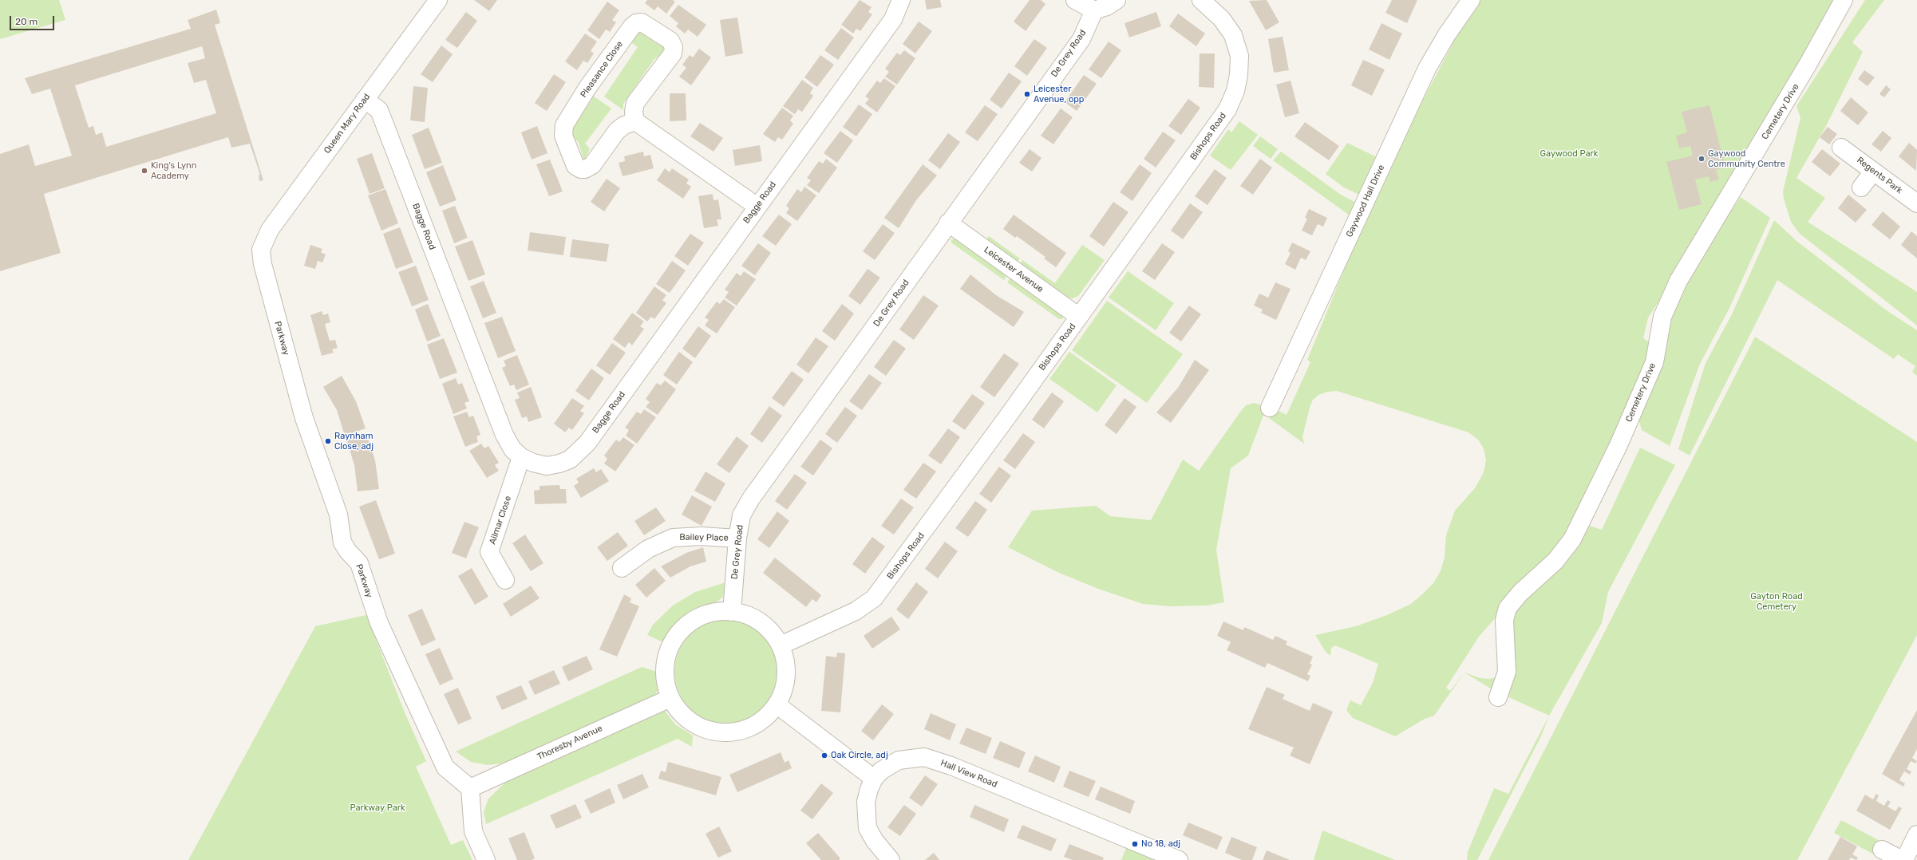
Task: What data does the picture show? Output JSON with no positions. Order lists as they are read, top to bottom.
{
  "streets": {
    "street": [
      "De Grey Road",
      "Pleasance Close",
      "Cemetery Drive",
      "Queen Mary Road",
      "Bishops Road",
      "Regents Park",
      "Gaywood Hall Drive",
      "Bagge Road",
      "Leicester Avenue",
      "Parkway",
      "Ailmar Close",
      "Bailey Place",
      "Thoresby Avenue",
      "Hall View Road"
    ]
  },
  "crossings": [
    ["De Grey Road", "Leicester Avenue"],
    ["De Grey Road", "Bailey Place"],
    ["Queen Mary Road", "Bagge Road"],
    ["Queen Mary Road", "Parkway"],
    ["Bishops Road", "Leicester Avenue"],
    ["Bagge Road", "Ailmar Close"],
    ["Parkway", "Thoresby Avenue"]
  ],
  "parks": ["Gaywood Park", "Gayton Road Cemetery", "Parkway Park"],
  "places": [
    "Leicester Avenue, opp",
    "Gaywood Community Centre",
    "King's Lynn Academy",
    "Raynham Close, adj",
    "Oak Circle, adj",
    "No 18, adj"
  ],
  "scale_bar": "20 m"
}
